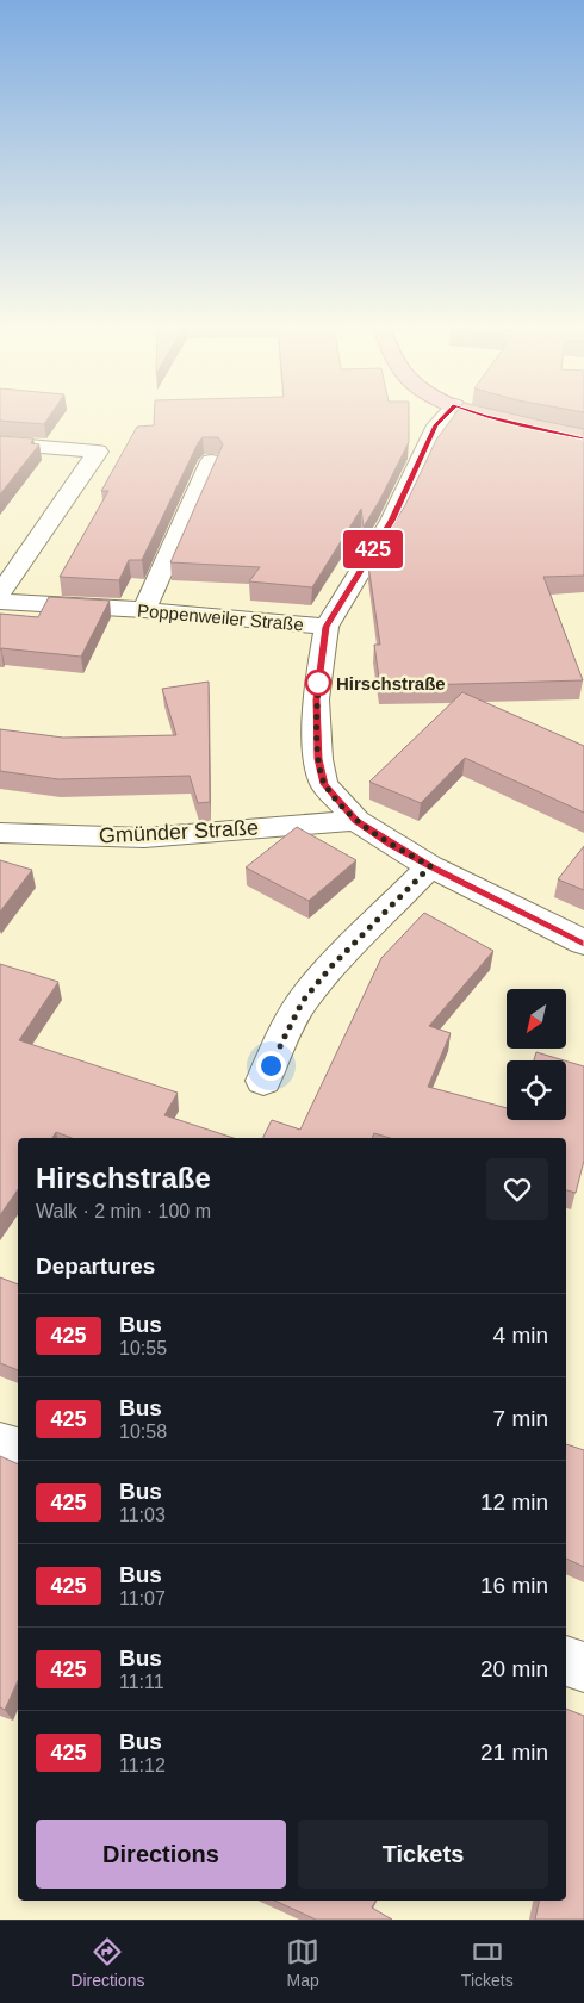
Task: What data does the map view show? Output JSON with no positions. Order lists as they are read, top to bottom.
{
  "streets": {
    "street": ["Poppenweiler Straße", "Gmünder Straße"]
  },
  "places": ["Hirschstraße"],
  "lines": ["bus line 425"],
  "north": "bottom left",
  "page": {
    "on_map": "425",
    "heading": [
      ["Hirschstraße", "Walk · 2 min · 100 m"],
      "Departures"
    ],
    "list": [
      {
        "mark": "425",
        "name": "Bus",
        "note": "10:55",
        "value": "4 min"
      },
      {
        "mark": "425",
        "name": "Bus",
        "note": "10:58",
        "value": "7 min"
      },
      {
        "mark": "425",
        "name": "Bus",
        "note": "11:03",
        "value": "12 min"
      },
      {
        "mark": "425",
        "name": "Bus",
        "note": "11:07",
        "value": "16 min"
      },
      {
        "mark": "425",
        "name": "Bus",
        "note": "11:11",
        "value": "20 min"
      },
      {
        "mark": "425",
        "name": "Bus",
        "note": "11:12",
        "value": "21 min"
      }
    ],
    "buttons": ["Directions", "Tickets"],
    "tabs": ["Directions", "Map", "Tickets"]
  }
}
